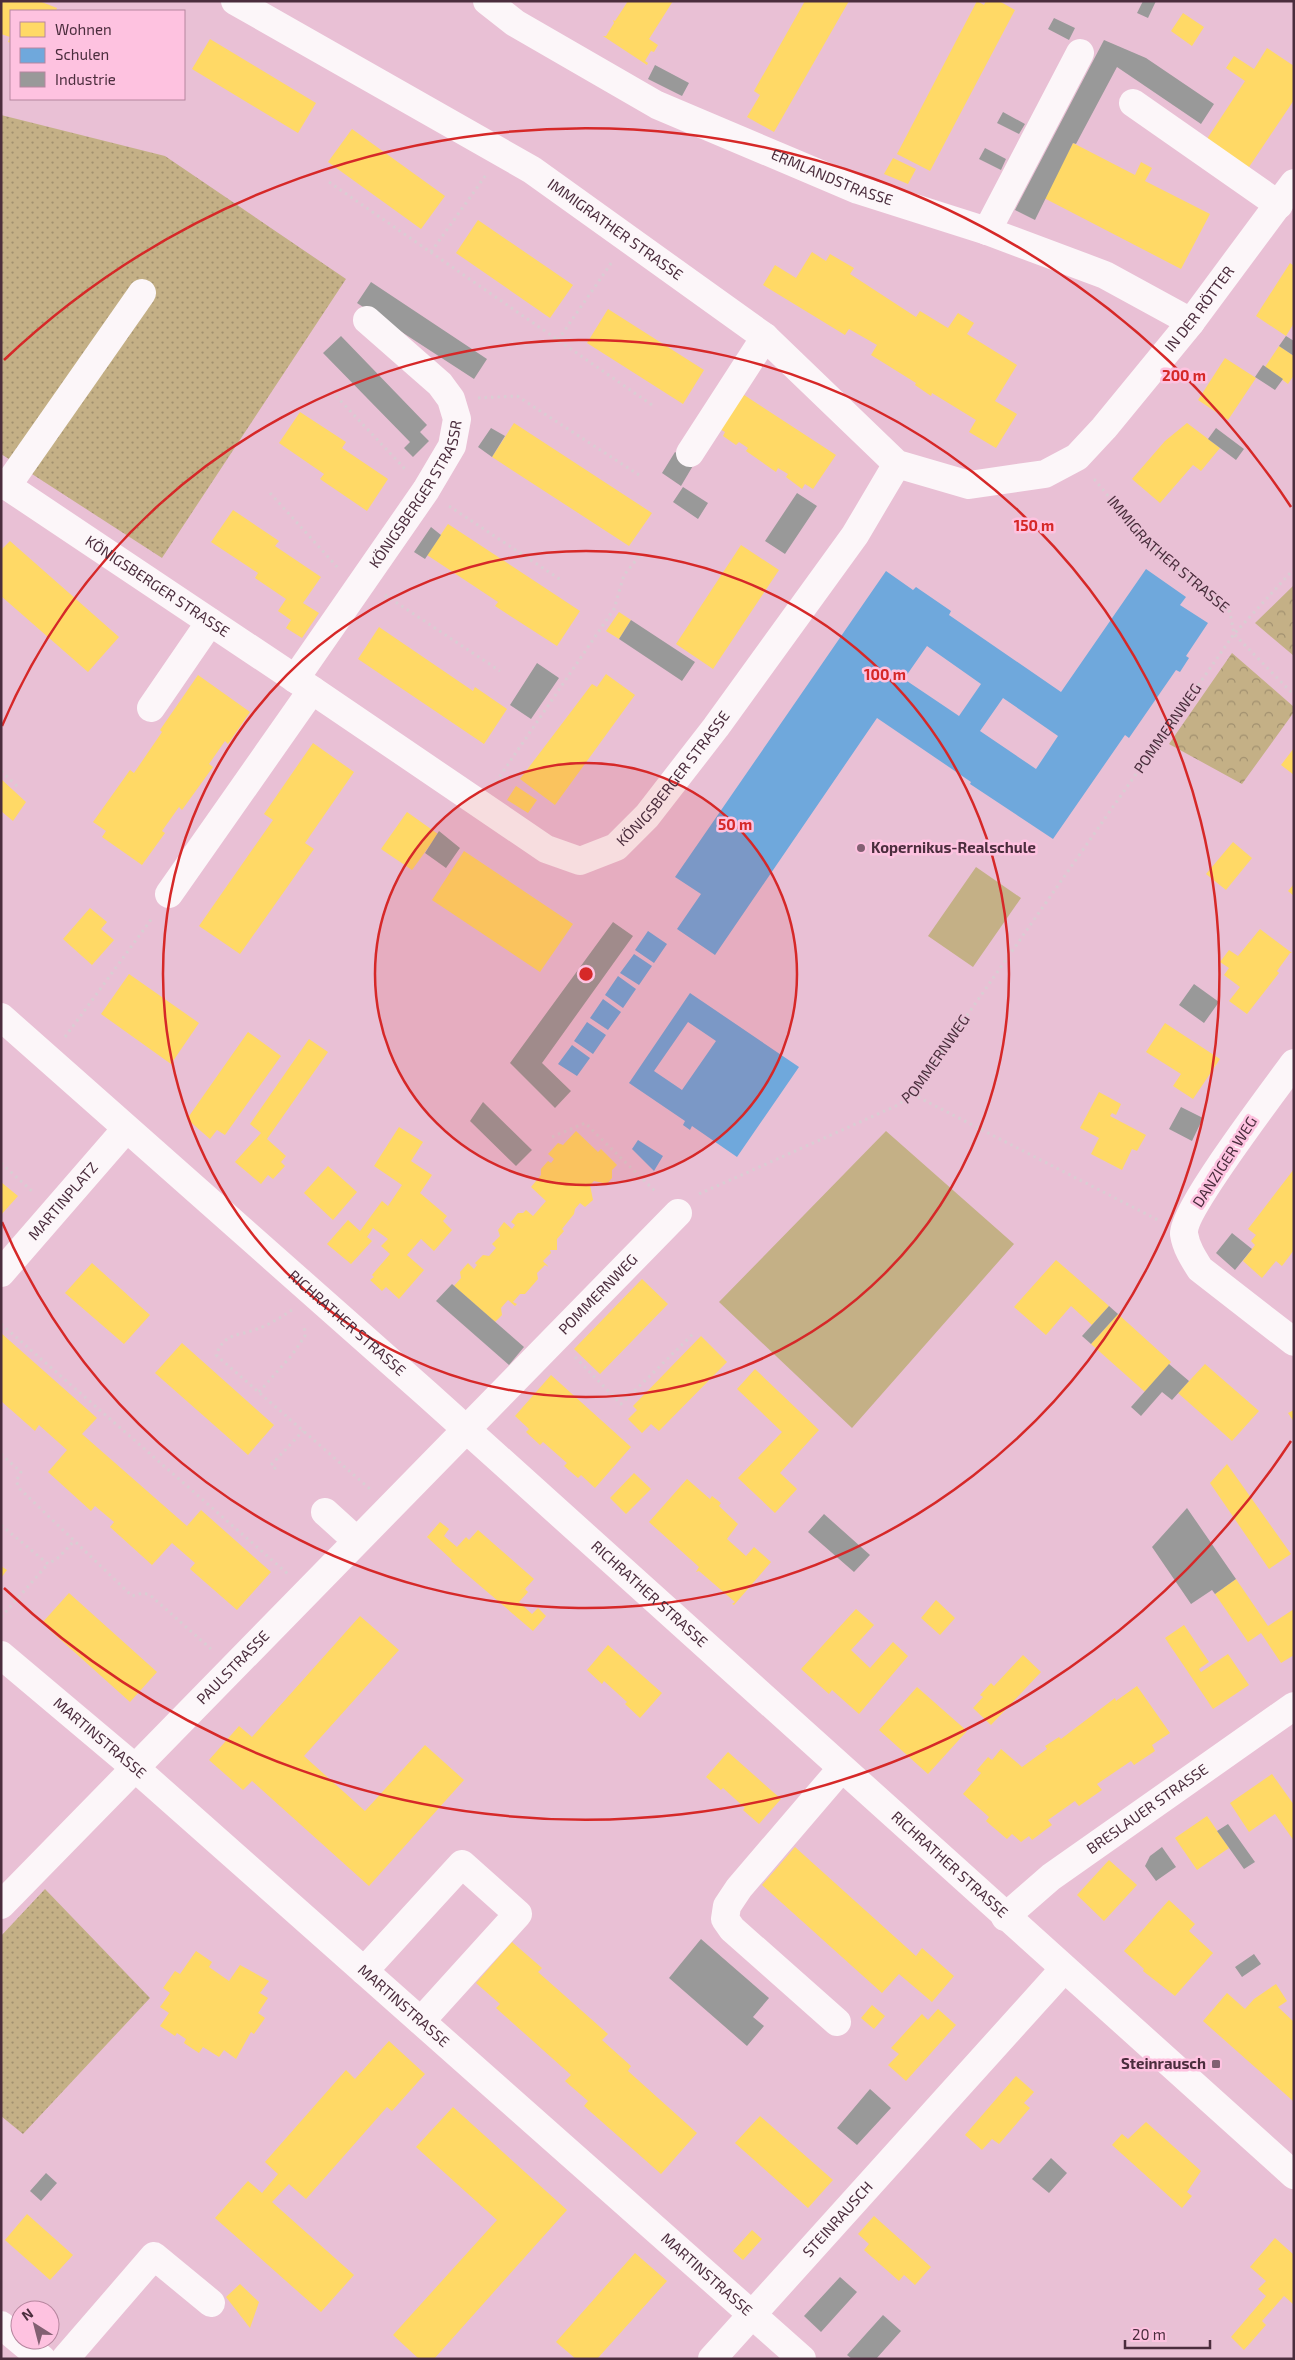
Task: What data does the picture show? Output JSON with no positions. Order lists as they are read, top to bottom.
{
  "streets": {
    "street": [
      "ERMLANDSTRASSE",
      "IMMIGRATHER STRASSE",
      "IN DER RÖTTER",
      "KÖNIGSBERGER STRASSR",
      "KÖNIGSBERGER STRASSE",
      "POMMERNWEG",
      "DANZIGER WEG",
      "MARTINPLATZ",
      "RICHRATHER STRASSE",
      "PAULSTRASSE",
      "MARTINSTRASSE",
      "BRESLAUER STRASSE",
      "STEINRAUSCH"
    ]
  },
  "crossings": [
    ["ERMLANDSTRASSE", "IN DER RÖTTER"],
    ["IMMIGRATHER STRASSE", "IN DER RÖTTER"],
    ["IMMIGRATHER STRASSE", "KÖNIGSBERGER STRASSE"],
    ["IMMIGRATHER STRASSE", "POMMERNWEG"],
    ["KÖNIGSBERGER STRASSR", "KÖNIGSBERGER STRASSE"],
    ["POMMERNWEG", "RICHRATHER STRASSE"],
    ["POMMERNWEG", "PAULSTRASSE"],
    ["MARTINPLATZ", "RICHRATHER STRASSE"],
    ["RICHRATHER STRASSE", "PAULSTRASSE"],
    ["RICHRATHER STRASSE", "BRESLAUER STRASSE"],
    ["RICHRATHER STRASSE", "STEINRAUSCH"],
    ["PAULSTRASSE", "MARTINSTRASSE"],
    ["MARTINSTRASSE", "STEINRAUSCH"]
  ],
  "places": {
    "other": ["Kopernikus-Realschule"],
    "transit": ["Steinrausch"]
  },
  "legend": ["Wohnen", "Schulen", "Industrie"],
  "scale_bar": "20 m",
  "north": "top left",
  "rings": [
    "200 m",
    "150 m",
    "100 m",
    "50 m"
  ]
}
